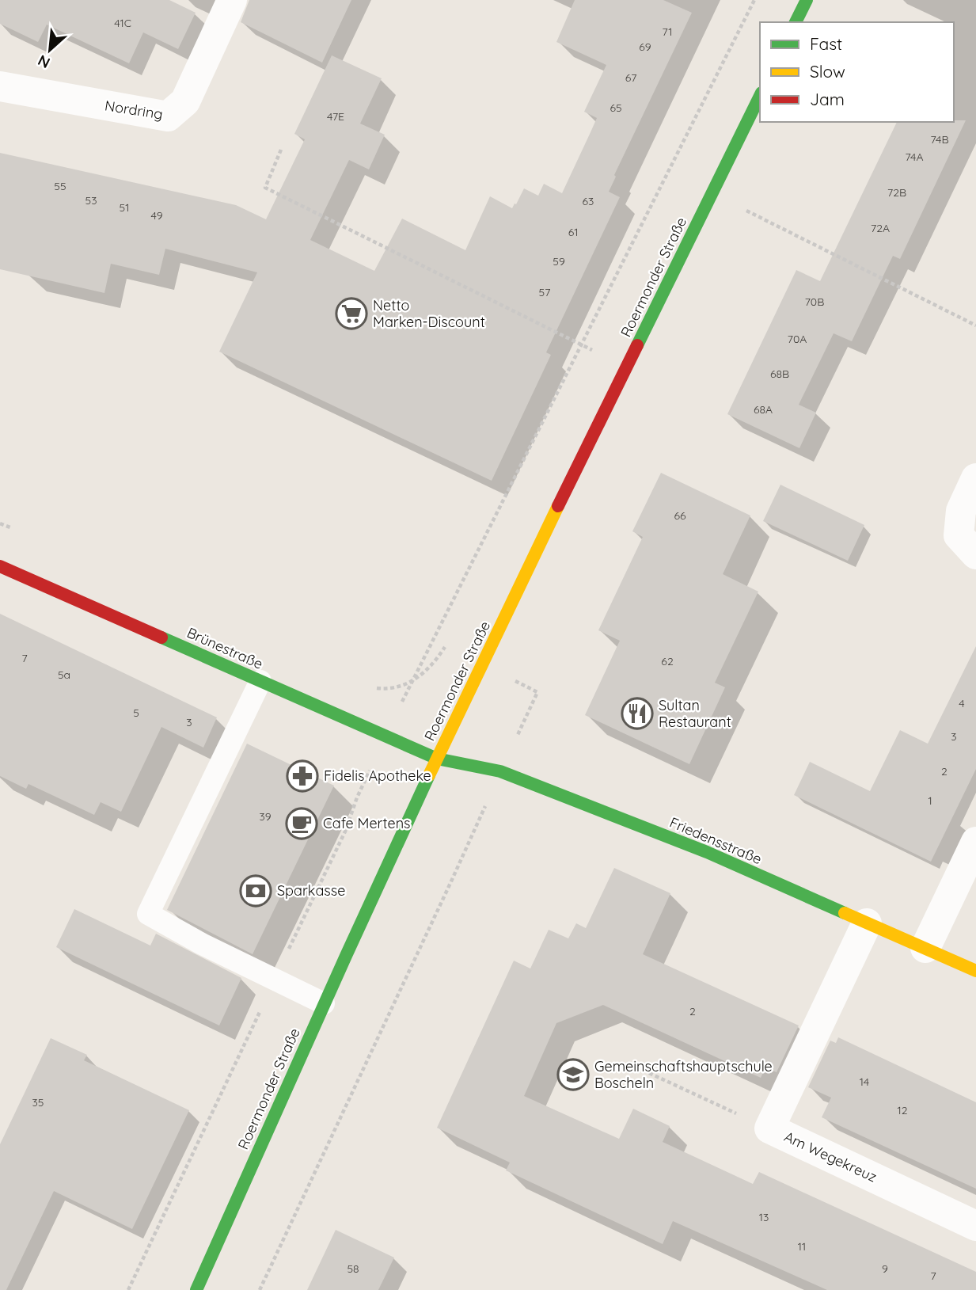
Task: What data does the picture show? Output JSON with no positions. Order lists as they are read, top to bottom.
{
  "streets": {
    "main road": ["Roermonder Straße", "Brünestraße", "Friedensstraße"],
    "street": ["Nordring", "Am Wegekreuz"]
  },
  "crossings": [
    ["Roermonder Straße", "Brünestraße"],
    ["Roermonder Straße", "Friedensstraße"],
    ["Brünestraße", "Friedensstraße"],
    ["Friedensstraße", "Am Wegekreuz"]
  ],
  "places": {
    "supermarket": ["Netto Marken-Discount"],
    "restaurant": ["Sultan Restaurant"],
    "pharmacy": ["Fidelis Apotheke"],
    "cafe": ["Cafe Mertens"],
    "bank": ["Sparkasse"],
    "school or university": ["Gemeinschaftshauptschule Boscheln"]
  },
  "house_numbers": [
    "41C",
    "71",
    "69",
    "67",
    "65",
    "47E",
    "74B",
    "74A",
    "55",
    "72B",
    "53",
    "63",
    "51",
    "49",
    "72A",
    "61",
    "59",
    "57",
    "70B",
    "70A",
    "68B",
    "68A",
    "66",
    "7",
    "62",
    "5a",
    "4",
    "5",
    "3",
    "3",
    "2",
    "1",
    "39",
    "2",
    "14",
    "35",
    "12",
    "13",
    "11",
    "58",
    "9",
    "7"
  ],
  "legend": ["Fast", "Slow", "Jam"],
  "north": "bottom left"
}
